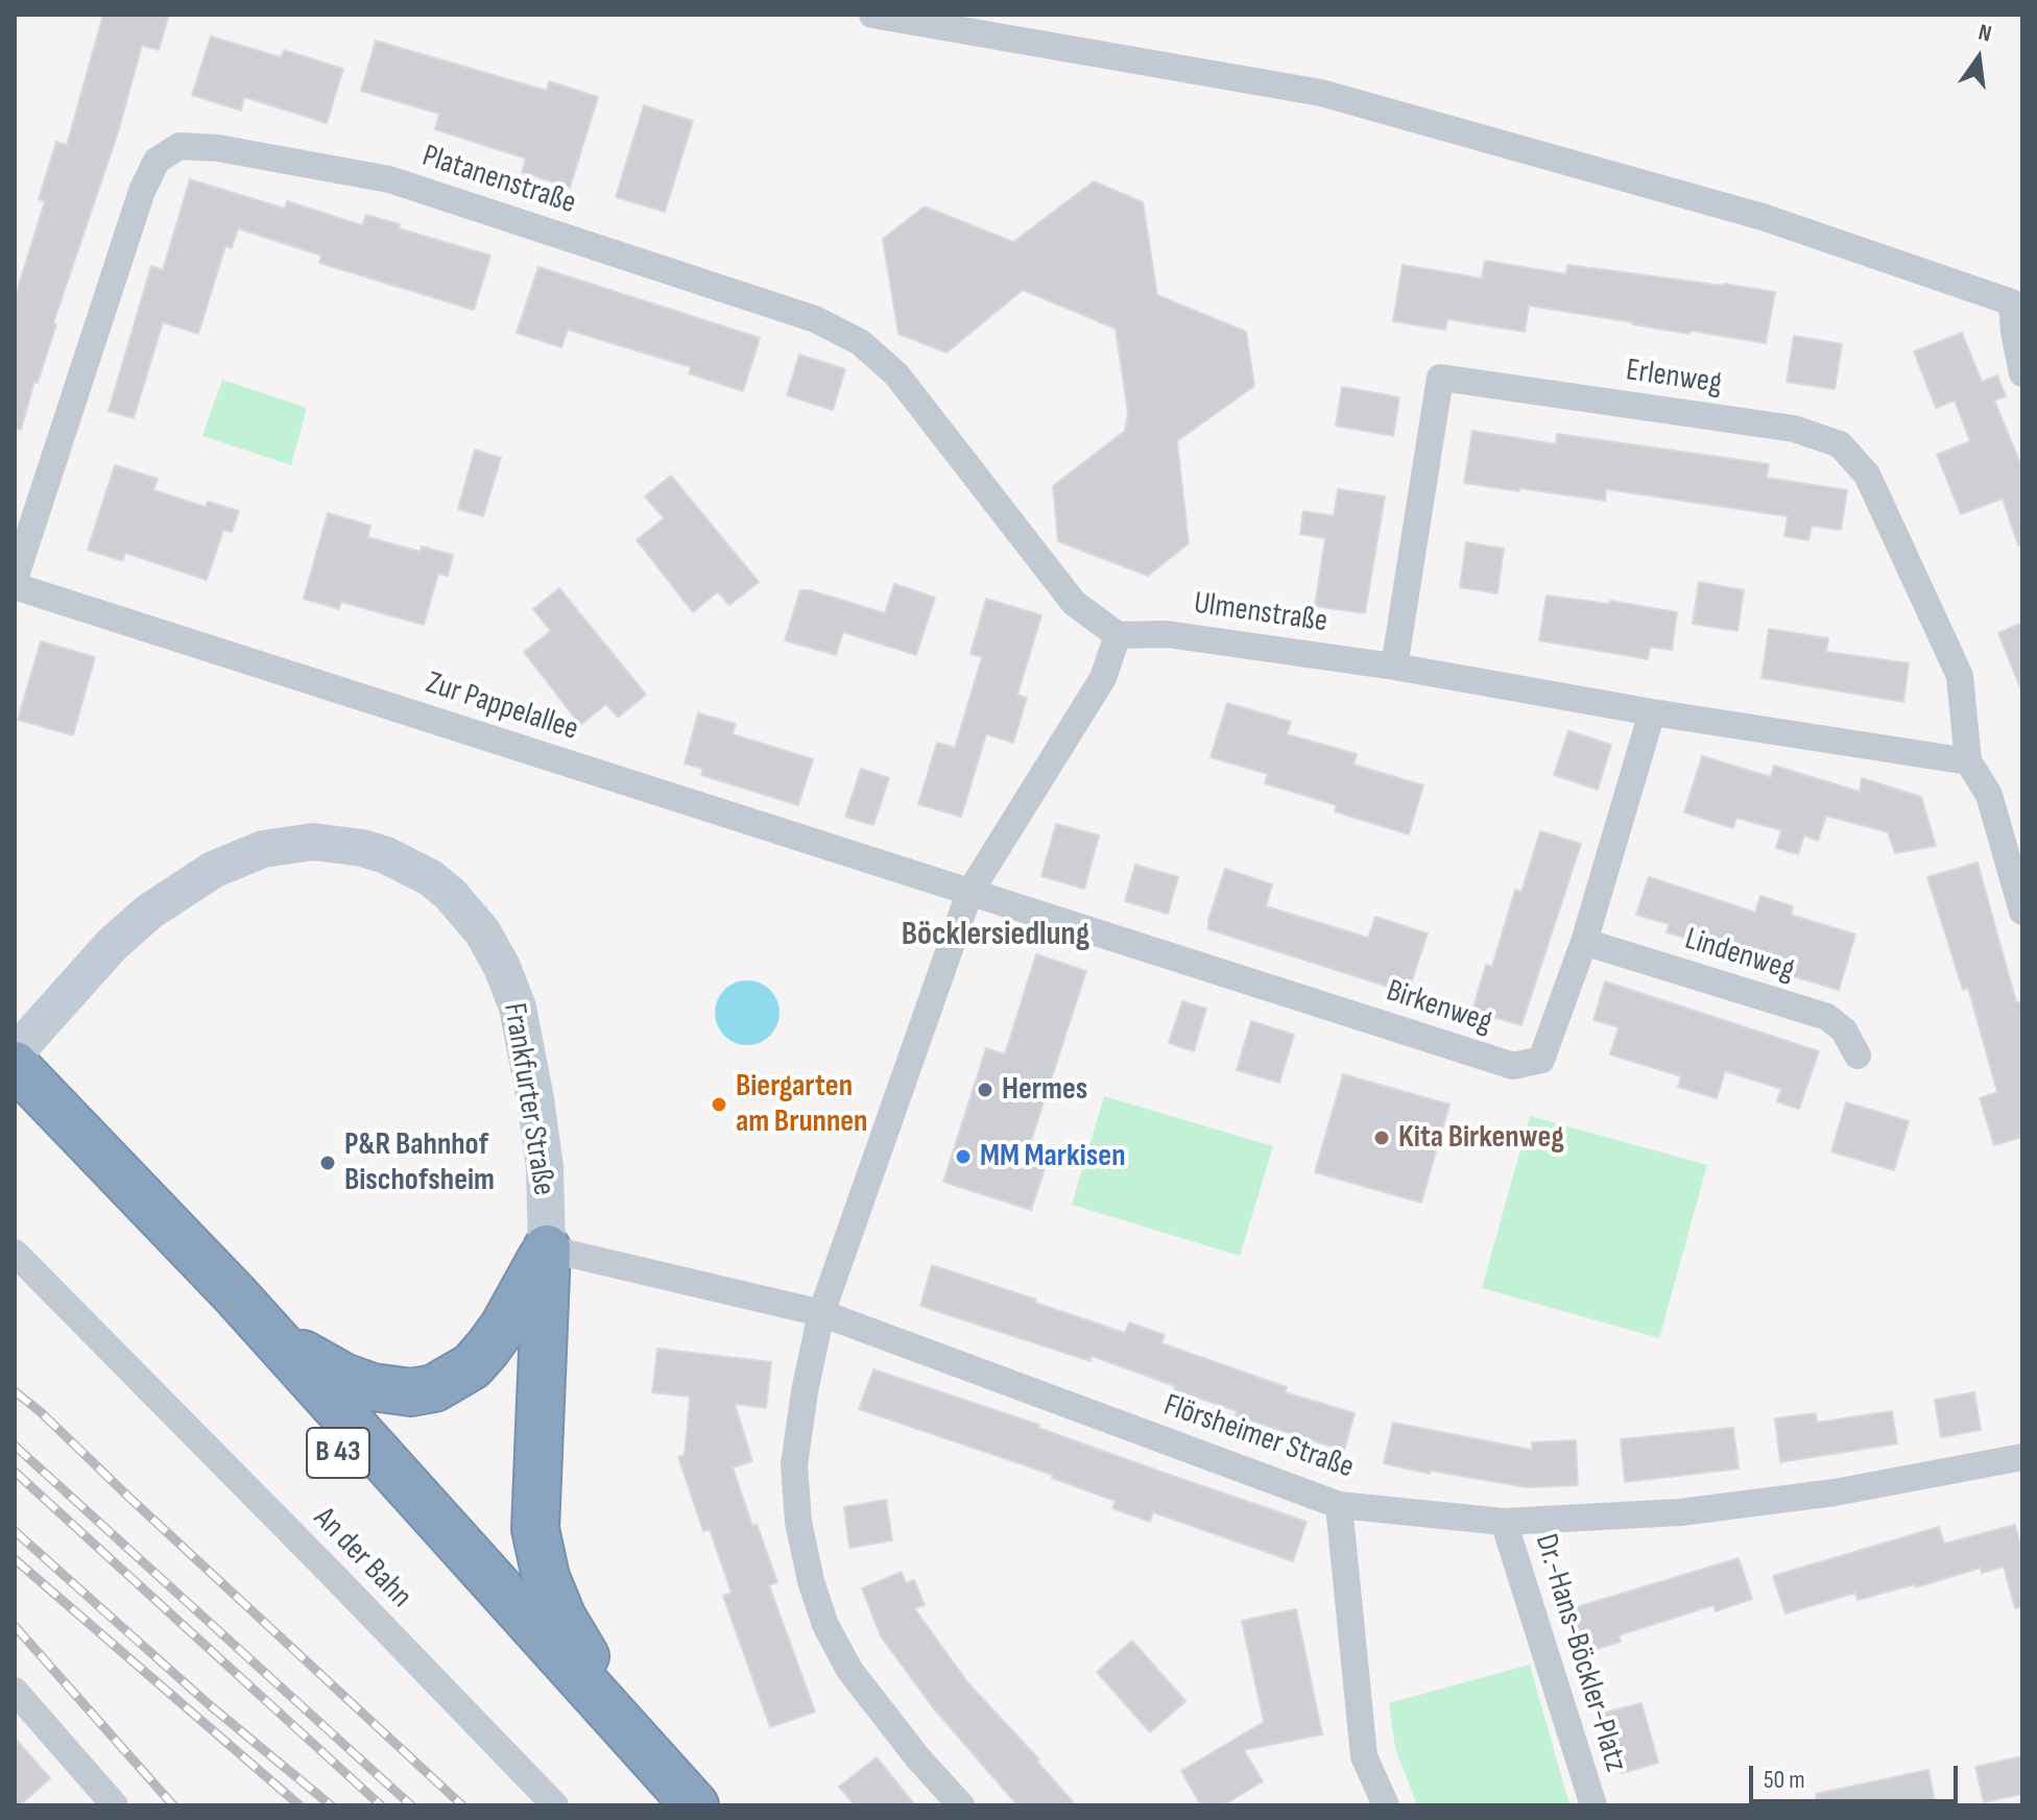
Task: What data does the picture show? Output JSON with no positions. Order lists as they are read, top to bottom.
{
  "streets": {
    "highway": ["B 43"],
    "street": [
      "Platanenstraße",
      "Erlenweg",
      "Ulmenstraße",
      "Zur Pappelallee",
      "Lindenweg",
      "Birkenweg",
      "Frankfurter Straße",
      "Flörsheimer Straße",
      "An der Bahn",
      "Dr.-Hans-Böckler-Platz"
    ]
  },
  "crossings": [
    ["Platanenstraße", "Ulmenstraße"],
    ["Erlenweg", "Ulmenstraße"],
    ["Ulmenstraße", "Birkenweg"],
    ["Zur Pappelallee", "Birkenweg"],
    ["Lindenweg", "Birkenweg"],
    ["Frankfurter Straße", "Flörsheimer Straße"],
    ["Flörsheimer Straße", "Dr.-Hans-Böckler-Platz"]
  ],
  "districts": ["Böcklersiedlung"],
  "places": [
    "Hermes",
    "Biergarten am Brunnen",
    "Kita Birkenweg",
    "MM Markisen",
    "P&R Bahnhof Bischofsheim"
  ],
  "scale_bar": "50 m",
  "north": "top"
}
